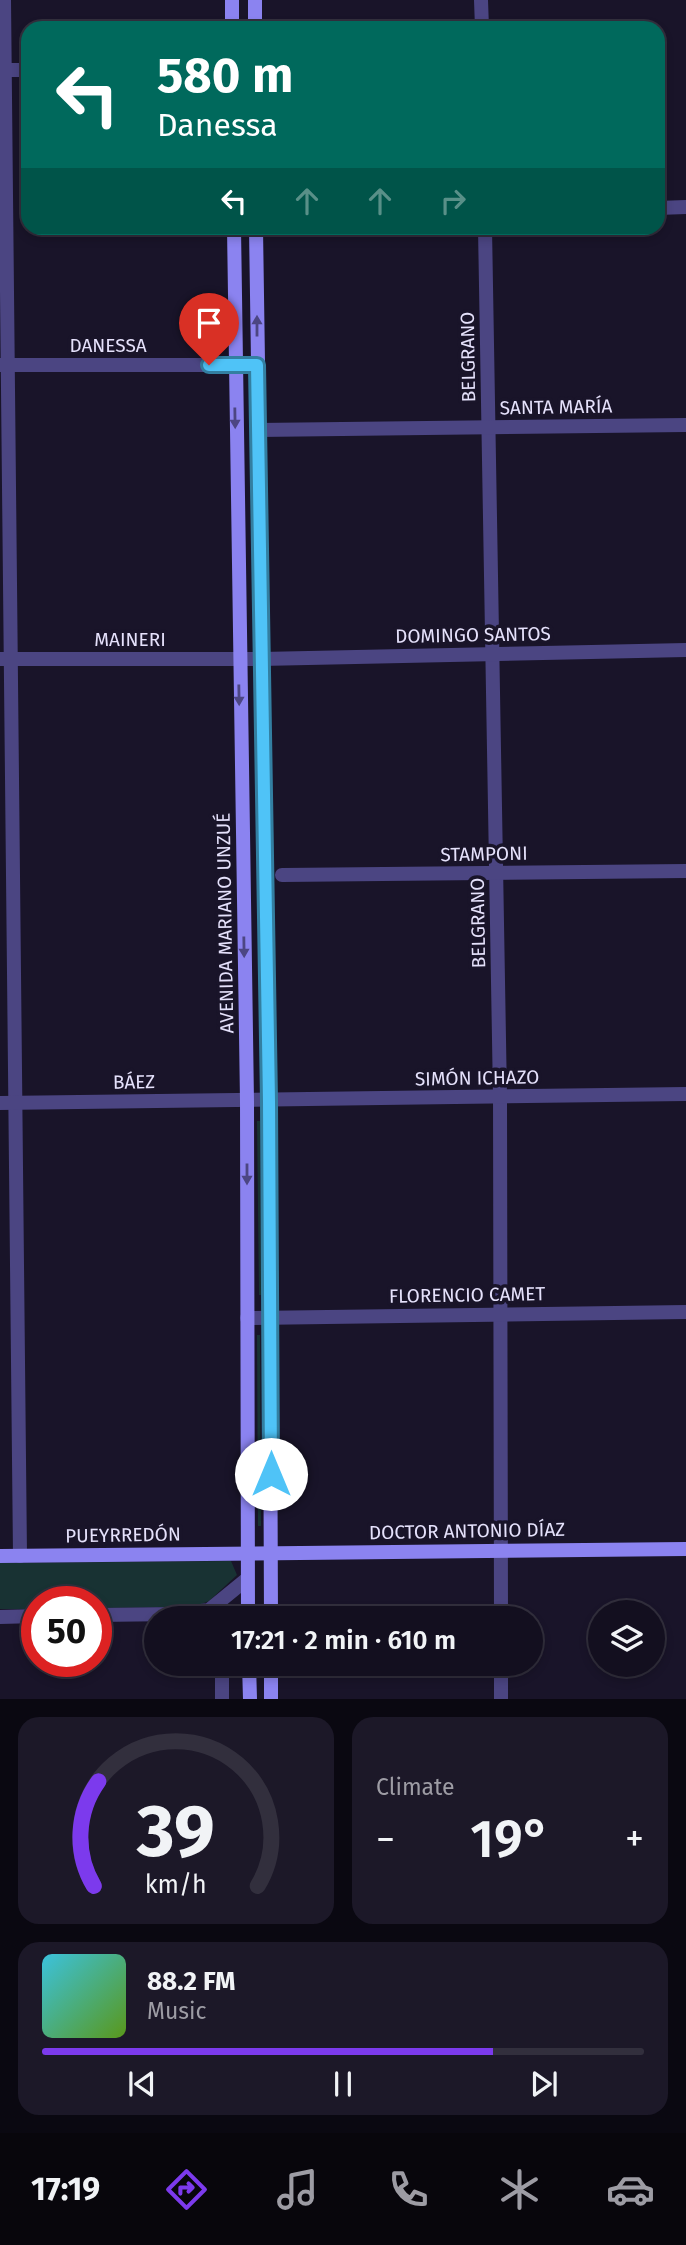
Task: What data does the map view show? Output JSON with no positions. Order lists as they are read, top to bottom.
{
  "streets": {
    "main road": ["AVENIDA MARIANO UNZUÉ", "DOCTOR ANTONIO DÍAZ", "PUEYRREDÓN"],
    "street": [
      "DANESSA",
      "BELGRANO",
      "SANTA MARÍA",
      "DOMINGO SANTOS",
      "MAINERI",
      "STAMPONI",
      "SIMÓN ICHAZO",
      "BÁEZ",
      "FLORENCIO CAMET"
    ]
  },
  "crossings": [
    ["DANESSA", "AVENIDA MARIANO UNZUÉ"],
    ["BELGRANO", "SANTA MARÍA"],
    ["BELGRANO", "DOMINGO SANTOS"],
    ["BELGRANO", "STAMPONI"],
    ["BELGRANO", "SIMÓN ICHAZO"],
    ["BELGRANO", "FLORENCIO CAMET"],
    ["BELGRANO", "DOCTOR ANTONIO DÍAZ"],
    ["DOMINGO SANTOS", "MAINERI"],
    ["MAINERI", "AVENIDA MARIANO UNZUÉ"],
    ["AVENIDA MARIANO UNZUÉ", "BÁEZ"],
    ["AVENIDA MARIANO UNZUÉ", "FLORENCIO CAMET"],
    ["AVENIDA MARIANO UNZUÉ", "DOCTOR ANTONIO DÍAZ"],
    ["AVENIDA MARIANO UNZUÉ", "PUEYRREDÓN"],
    ["SIMÓN ICHAZO", "BÁEZ"],
    ["DOCTOR ANTONIO DÍAZ", "PUEYRREDÓN"]
  ],
  "page": {
    "turn": ["580 m", "Danessa"],
    "limit": "50",
    "trip": "17:21 · 2 min · 610 m",
    "tile": "Climate",
    "heat": ["−", "19°", "+"],
    "song": ["88.2 FM", "Music"],
    "tabs": "17:19",
    "gauge": ["39", "km/h"]
  }
}
